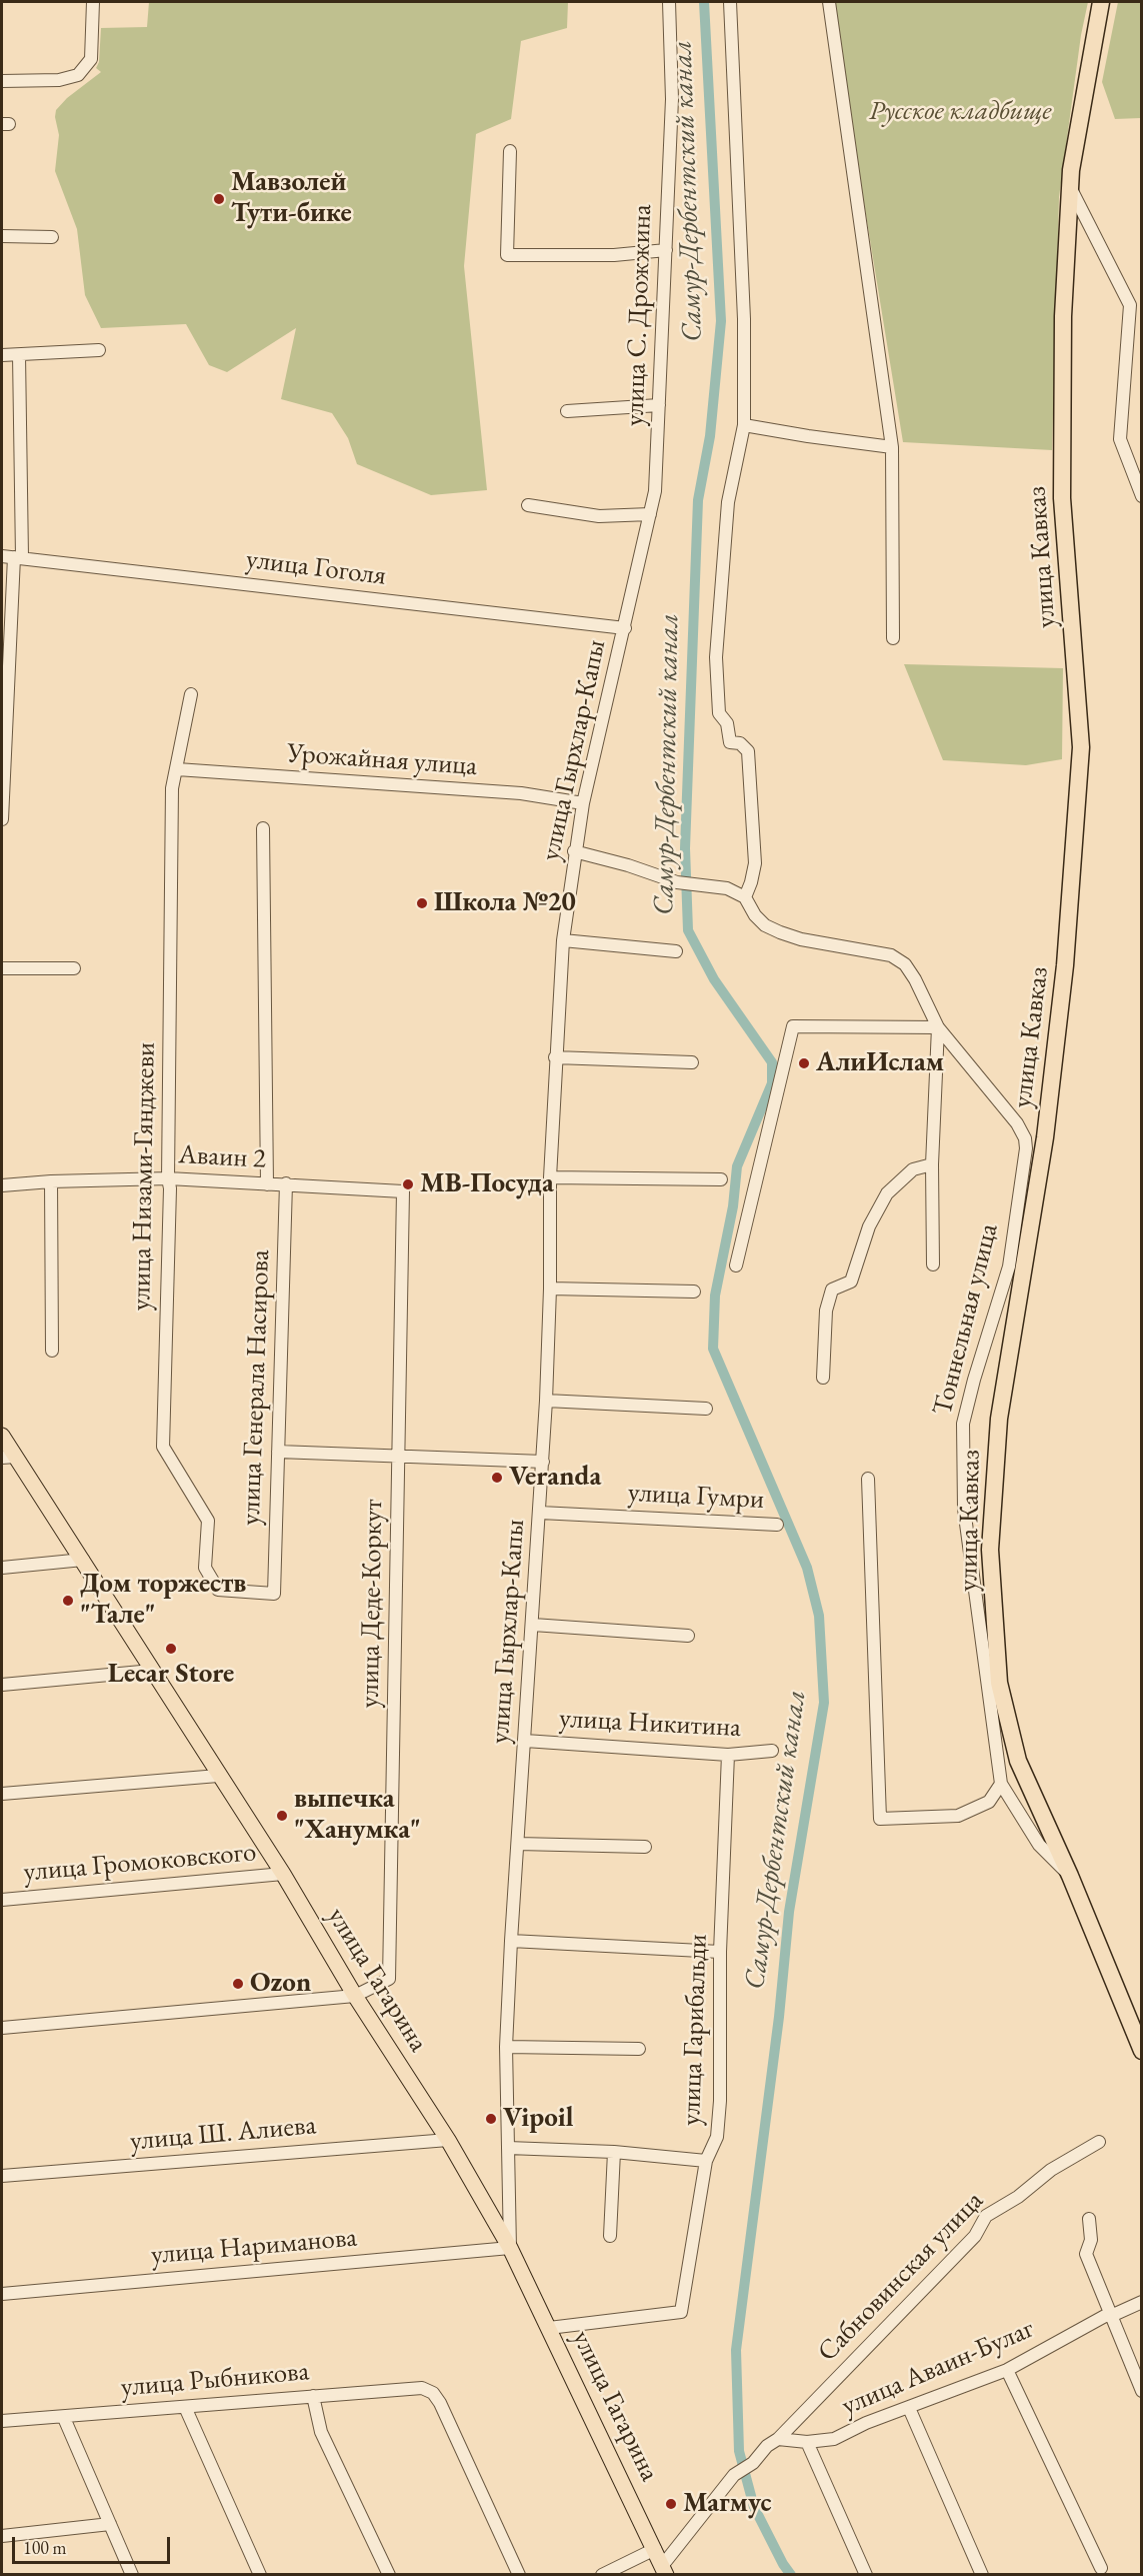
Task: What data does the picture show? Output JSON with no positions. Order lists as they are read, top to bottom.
{
  "streets": {
    "highway": ["улица Кавказ"],
    "main road": ["улица Гагарина"],
    "street": [
      "улица С. Дрожжина",
      "улица Гоголя",
      "улица Гырхлар-Капы",
      "Урожайная улица",
      "Аваин 2",
      "улица Низами-Гянджеви",
      "Тоннельная улица",
      "улица Генерала Насирова",
      "улица Гумри",
      "улица Деде-Коркут",
      "улица Никитина",
      "улица Громоковского",
      "улица Гарибальди",
      "улица Ш. Алиева",
      "улица Нариманова",
      "Сабновинская улица",
      "улица Аваин-Булаг",
      "улица Рыбникова"
    ]
  },
  "crossings": [
    ["улица С. Дрожжина", "улица Гоголя"],
    ["улица С. Дрожжина", "улица Гырхлар-Капы"],
    ["улица Гоголя", "улица Гырхлар-Капы"],
    ["улица Гырхлар-Капы", "Урожайная улица"],
    ["улица Гырхлар-Капы", "улица Гумри"],
    ["улица Гырхлар-Капы", "улица Никитина"],
    ["улица Гырхлар-Капы", "улица Гагарина"],
    ["улица Гырхлар-Капы", "улица Нариманова"],
    ["Урожайная улица", "улица Низами-Гянджеви"],
    ["Аваин 2", "улица Низами-Гянджеви"],
    ["Аваин 2", "улица Генерала Насирова"],
    ["Аваин 2", "улица Деде-Коркут"],
    ["улица Низами-Гянджеви", "улица Генерала Насирова"],
    ["улица Деде-Коркут", "улица Гагарина"],
    ["улица Никитина", "улица Гарибальди"],
    ["улица Громоковского", "улица Гагарина"],
    ["улица Гагарина", "улица Гарибальди"],
    ["улица Гагарина", "улица Ш. Алиева"],
    ["улица Гагарина", "улица Нариманова"],
    ["Сабновинская улица", "улица Аваин-Булаг"]
  ],
  "water": ["Самур-Дербентский канал"],
  "parks": ["Русское кладбище"],
  "places": [
    "Мавзолей Тути-бике",
    "Школа №20",
    "АлиИслам",
    "МВ-Посуда",
    "Veranda",
    "Дом торжеств \"Тале\"",
    "Lecar Store",
    "выпечка \"Ханумка\"",
    "Ozon",
    "Vipoil",
    "Магмус"
  ],
  "scale_bar": "100 m"
}
